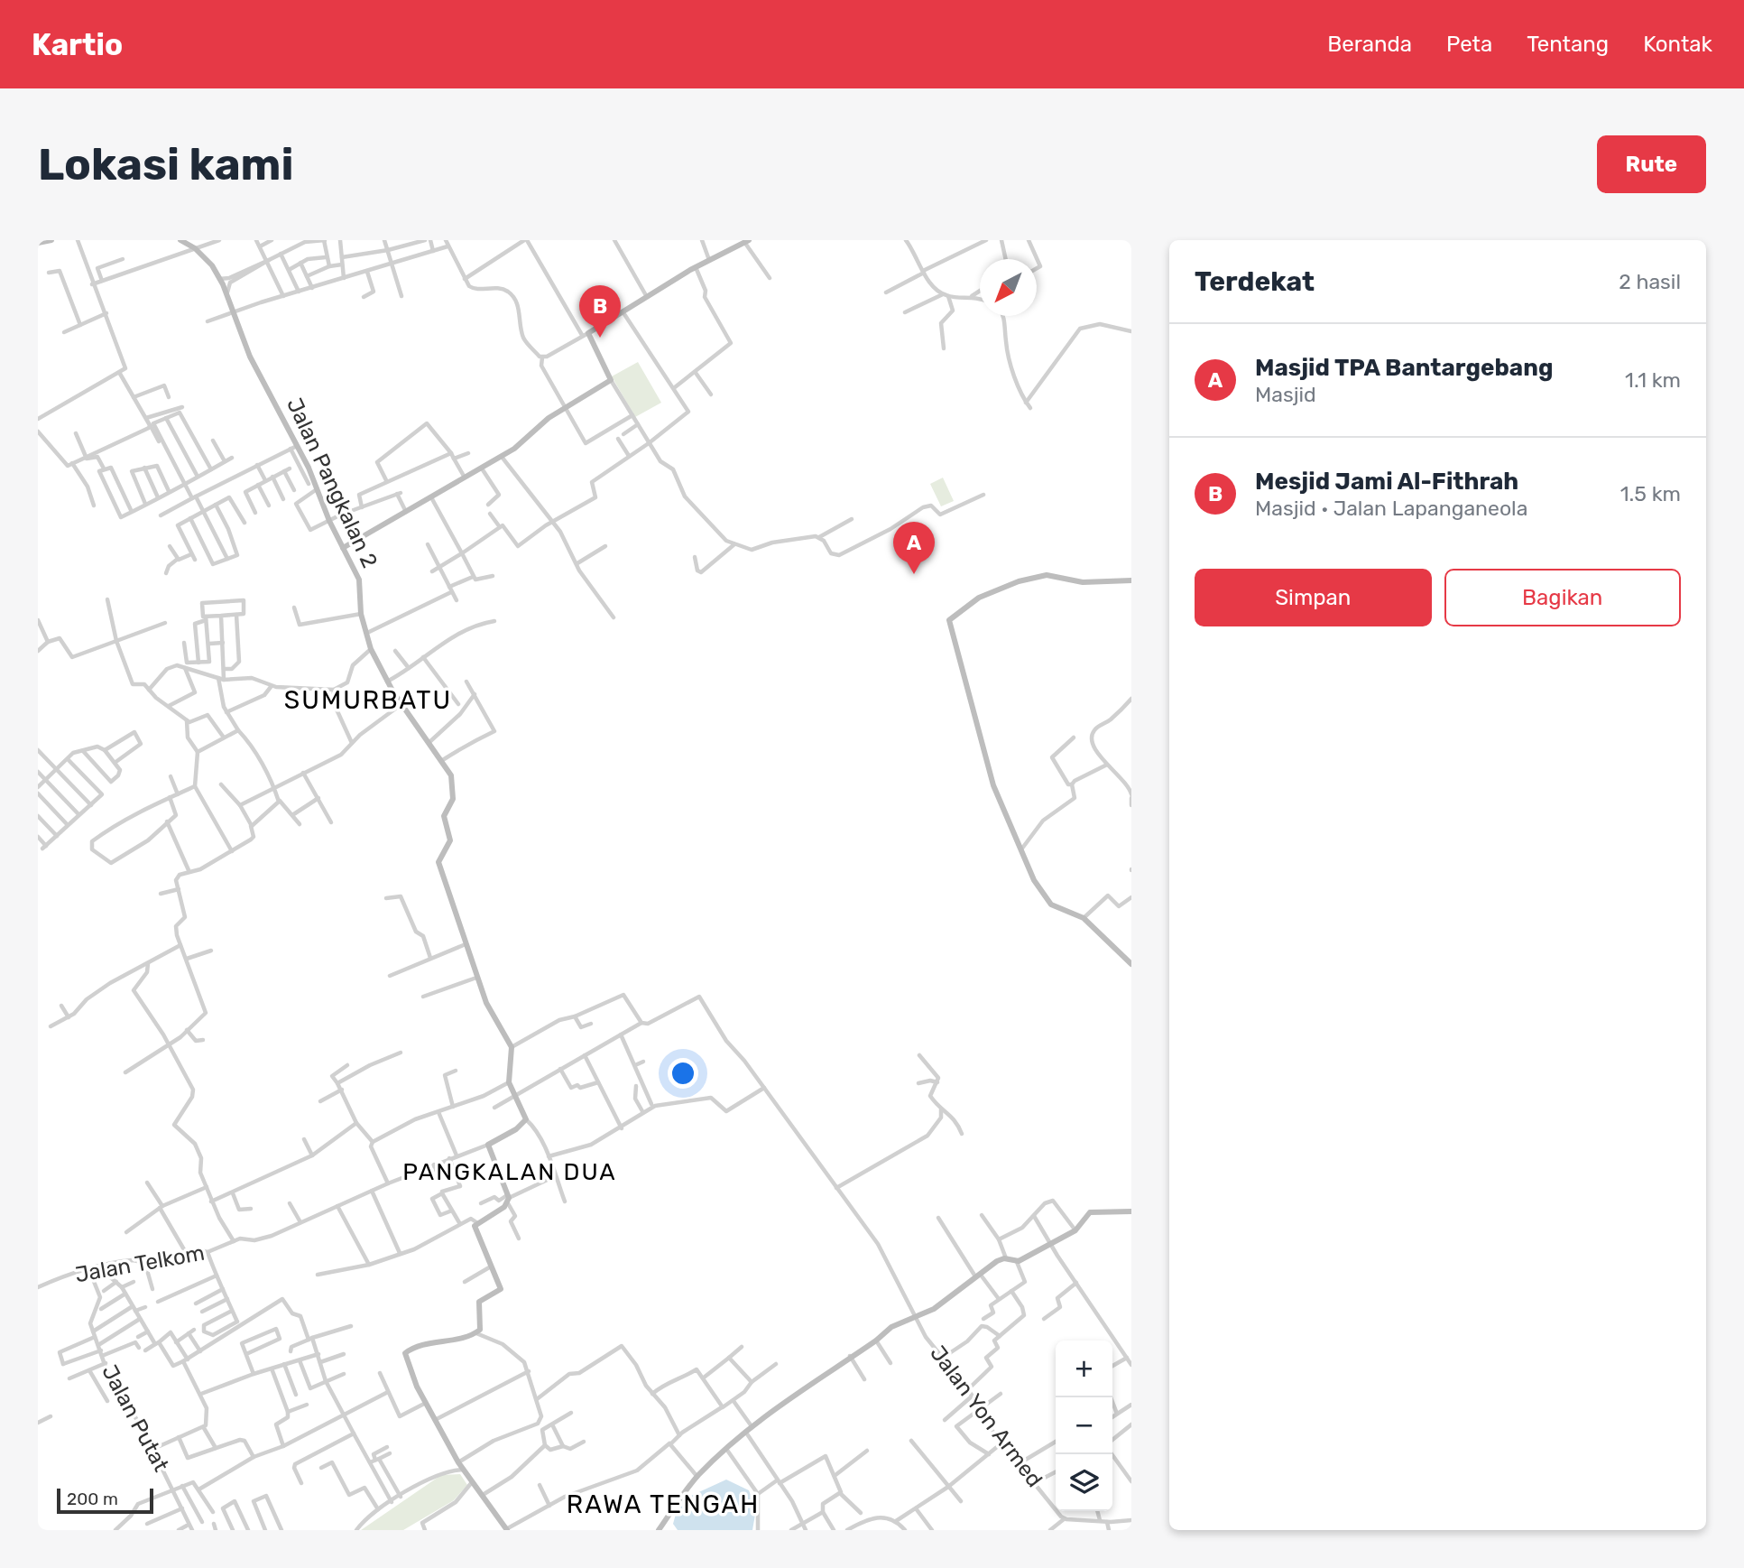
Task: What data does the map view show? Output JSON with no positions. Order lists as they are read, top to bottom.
{
  "streets": {
    "street": [
      "Jalan Pangkalan 2",
      "Jalan Telkom",
      "Jalan Yon Armed",
      "Jalan Putat"
    ]
  },
  "crossings": [
    ["Jalan Telkom", "Jalan Putat"]
  ],
  "districts": ["SUMURBATU", "PANGKALAN DUA", "RAWA TENGAH"],
  "scale_bar": "200 m",
  "north": "bottom left",
  "page": {
    "header": "Kartio",
    "nav": [
      "Beranda",
      "Peta",
      "Tentang",
      "Kontak"
    ],
    "buttons": [
      "Rute",
      ["Simpan", "Bagikan"]
    ],
    "title": "Lokasi kami",
    "heading": ["Terdekat", "2 hasil"],
    "pins": ["B", "A"],
    "list": [
      {
        "mark": "A",
        "name": "Masjid TPA Bantargebang",
        "note": "Masjid",
        "value": "1.1 km"
      },
      {
        "mark": "B",
        "name": "Mesjid Jami Al-Fithrah",
        "note": "Masjid · Jalan Lapanganeola",
        "value": "1.5 km"
      }
    ],
    "map_buttons": ["+", "−"],
    "scale": "200 m"
  }
}
